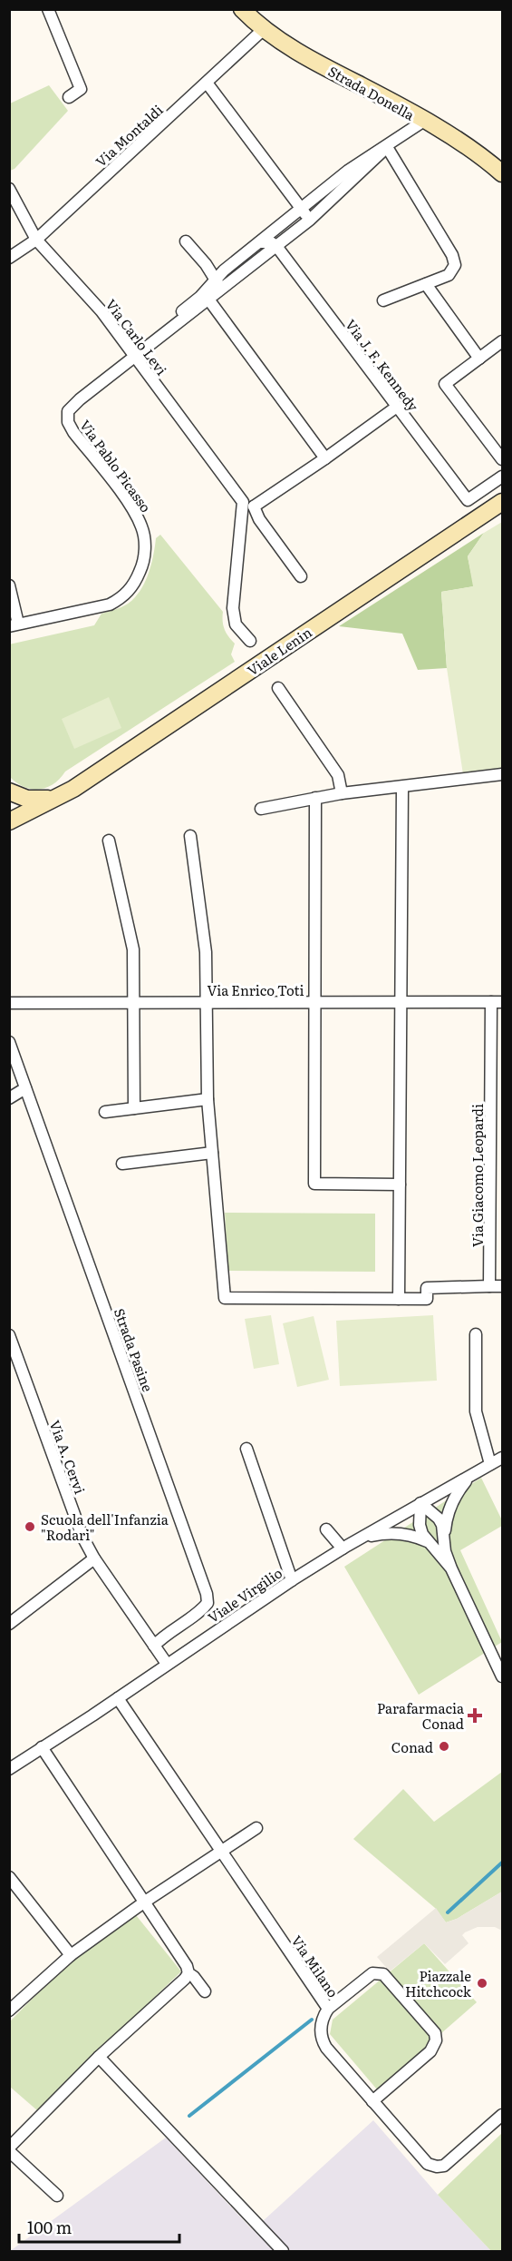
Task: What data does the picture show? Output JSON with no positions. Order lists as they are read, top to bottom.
{
  "streets": {
    "main road": ["Strada Donella", "Viale Lenin"],
    "street": [
      "Via Montaldi",
      "Via Carlo Levi",
      "Via J. F. Kennedy",
      "Via Pablo Picasso",
      "Via Enrico Toti",
      "Via Giacomo Leopardi",
      "Strada Pasine",
      "Via A. Cervi",
      "Viale Virgilio",
      "Via Milano"
    ]
  },
  "crossings": [
    ["Strada Donella", "Via Montaldi"],
    ["Strada Donella", "Via Pablo Picasso"],
    ["Via Montaldi", "Via Carlo Levi"],
    ["Via Carlo Levi", "Via Pablo Picasso"],
    ["Via J. F. Kennedy", "Via Pablo Picasso"],
    ["Via Enrico Toti", "Via Giacomo Leopardi"],
    ["Strada Pasine", "Via A. Cervi"],
    ["Via A. Cervi", "Viale Virgilio"],
    ["Viale Virgilio", "Via Milano"]
  ],
  "places": {
    "other": ["Scuola dell'Infanzia \"Rodari\"", "Conad", "Piazzale Hitchcock"],
    "health": ["Parafarmacia Conad"]
  },
  "scale_bar": "100 m"
}
